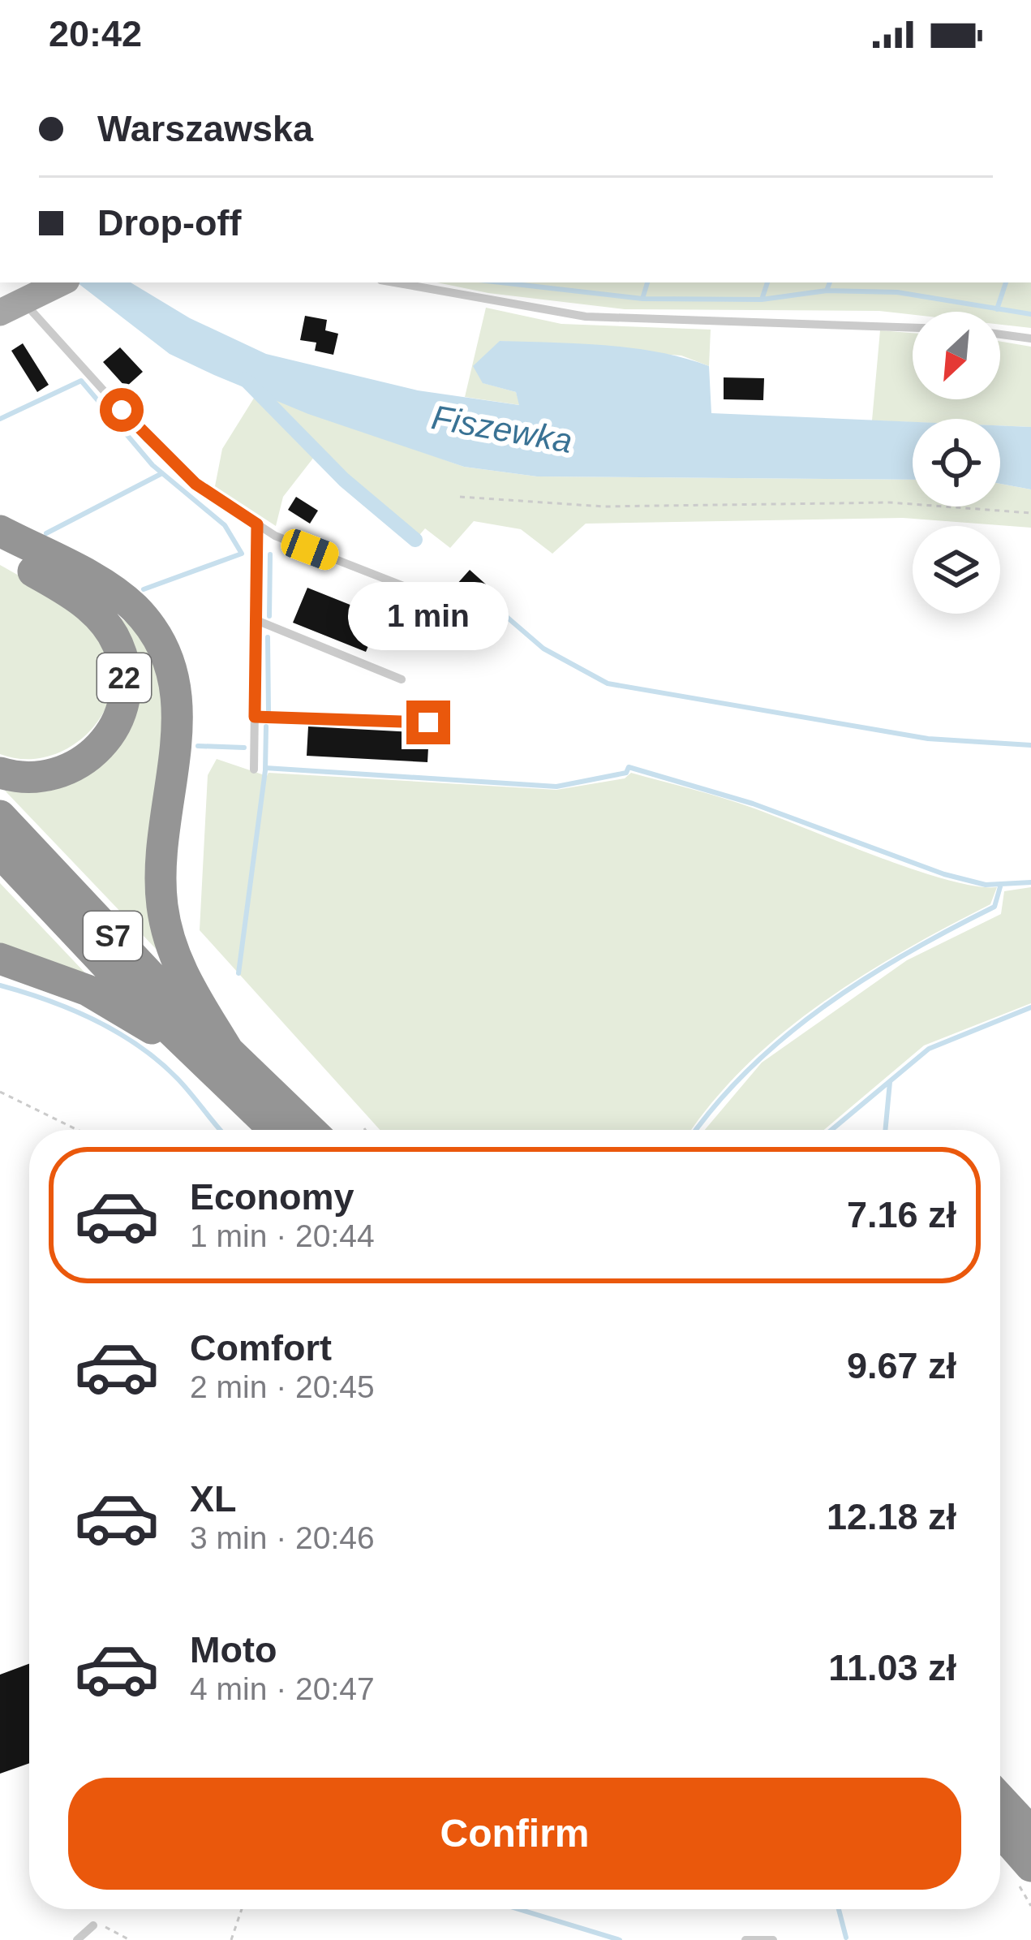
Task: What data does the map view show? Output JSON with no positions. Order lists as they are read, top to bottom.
{
  "streets": {
    "highway": ["22", "S7"]
  },
  "water": ["Fiszewka"],
  "north": "bottom left",
  "page": {
    "status": "20:42",
    "banner": ["Warszawska", "Drop-off"],
    "bubble": "1 min",
    "list": [
      {
        "name": "Economy",
        "note": "1 min · 20:44",
        "value": "7.16 zł"
      },
      {
        "name": "Comfort",
        "note": "2 min · 20:45",
        "value": "9.67 zł"
      },
      {
        "name": "XL",
        "note": "3 min · 20:46",
        "value": "12.18 zł"
      },
      {
        "name": "Moto",
        "note": "4 min · 20:47",
        "value": "11.03 zł"
      }
    ],
    "buttons": "Confirm"
  }
}
